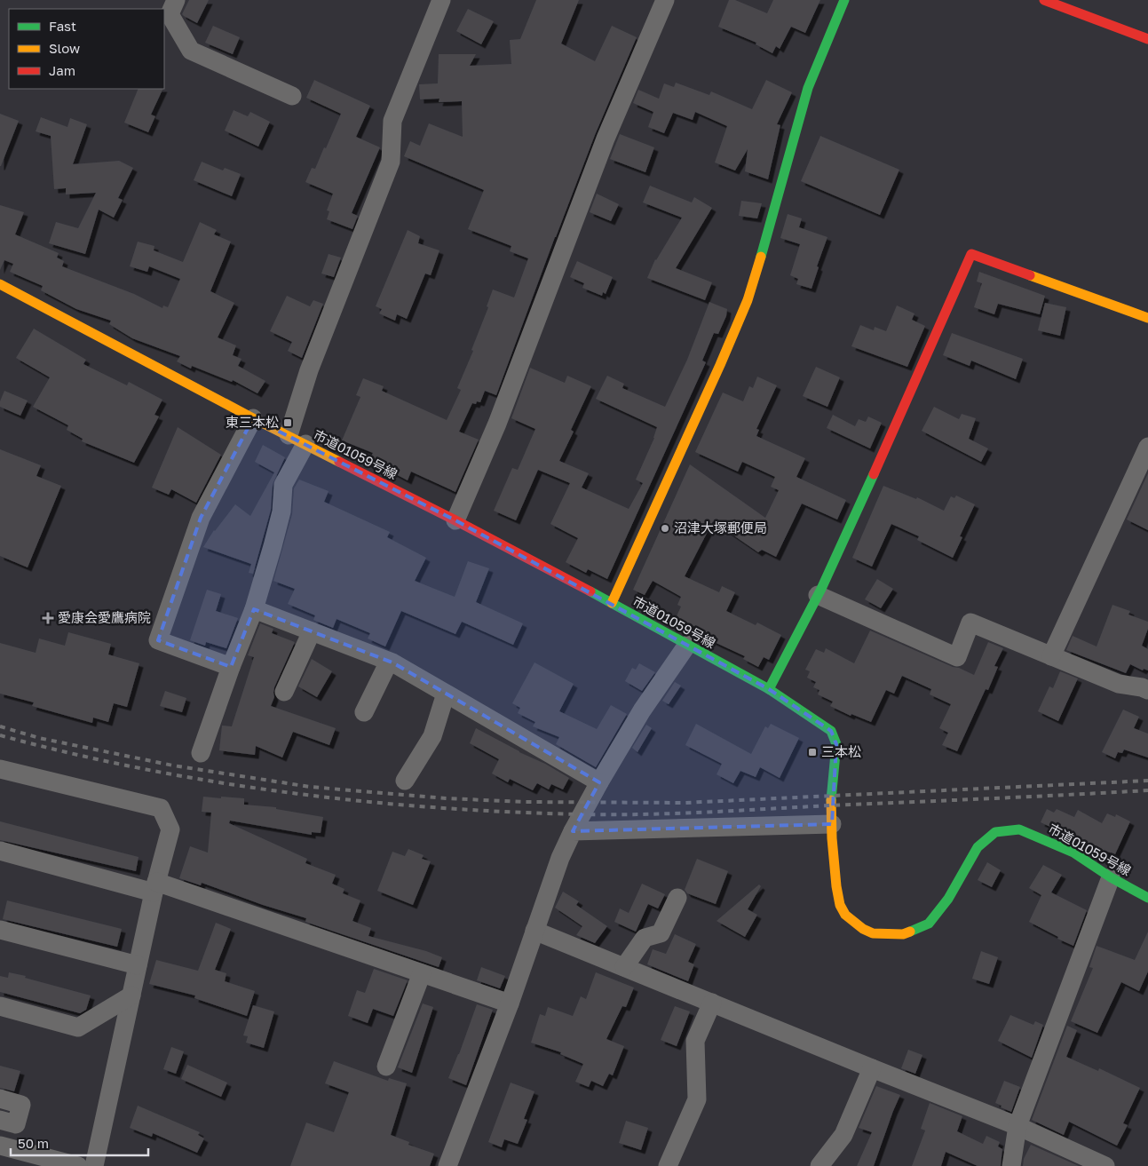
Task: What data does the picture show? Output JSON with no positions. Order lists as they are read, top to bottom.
{
  "streets": {
    "street": ["市道01059号線"]
  },
  "places": {
    "transit": ["東三本松", "三本松"],
    "other": ["沼津大塚郵便局"],
    "health": ["愛康会愛鷹病院"]
  },
  "legend": ["Fast", "Slow", "Jam"],
  "scale_bar": "50 m"
}
